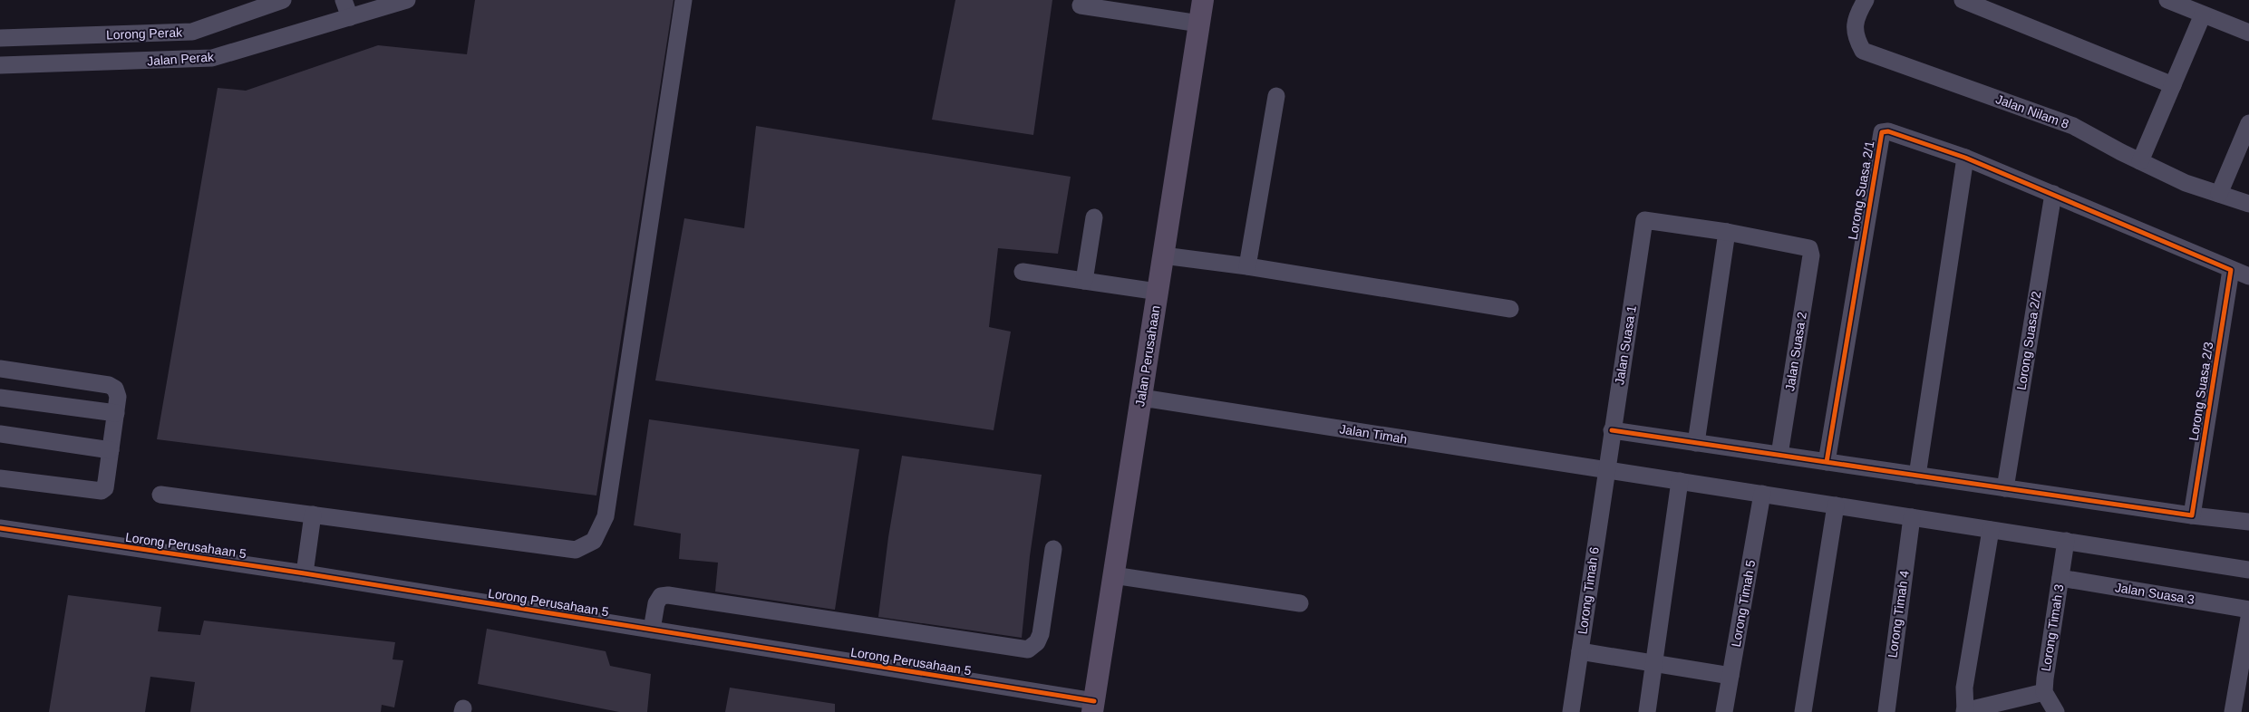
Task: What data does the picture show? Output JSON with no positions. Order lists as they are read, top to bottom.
{
  "streets": {
    "main road": ["Jalan Perusahaan"],
    "street": [
      "Lorong Perak",
      "Jalan Perak",
      "Jalan Nilam 8",
      "Lorong Suasa 2/1",
      "Lorong Suasa 2/2",
      "Jalan Suasa 1",
      "Jalan Suasa 2",
      "Lorong Suasa 2/3",
      "Jalan Timah",
      "Lorong Perusahaan 5",
      "Lorong Timah 6",
      "Jalan Suasa 3",
      "Lorong Timah 5",
      "Lorong Timah 4",
      "Lorong Timah 3"
    ]
  },
  "crossings": [
    ["Lorong Suasa 2/1", "Lorong Suasa 2/2"],
    ["Lorong Suasa 2/1", "Lorong Suasa 2/3"],
    ["Jalan Suasa 1", "Jalan Suasa 2"],
    ["Jalan Suasa 1", "Jalan Timah"],
    ["Jalan Suasa 1", "Lorong Timah 6"],
    ["Jalan Perusahaan", "Jalan Timah"],
    ["Jalan Perusahaan", "Lorong Perusahaan 5"],
    ["Jalan Timah", "Lorong Timah 6"],
    ["Jalan Timah", "Lorong Timah 5"],
    ["Jalan Timah", "Lorong Timah 4"],
    ["Jalan Timah", "Lorong Timah 3"],
    ["Jalan Suasa 3", "Lorong Timah 3"]
  ]
}
